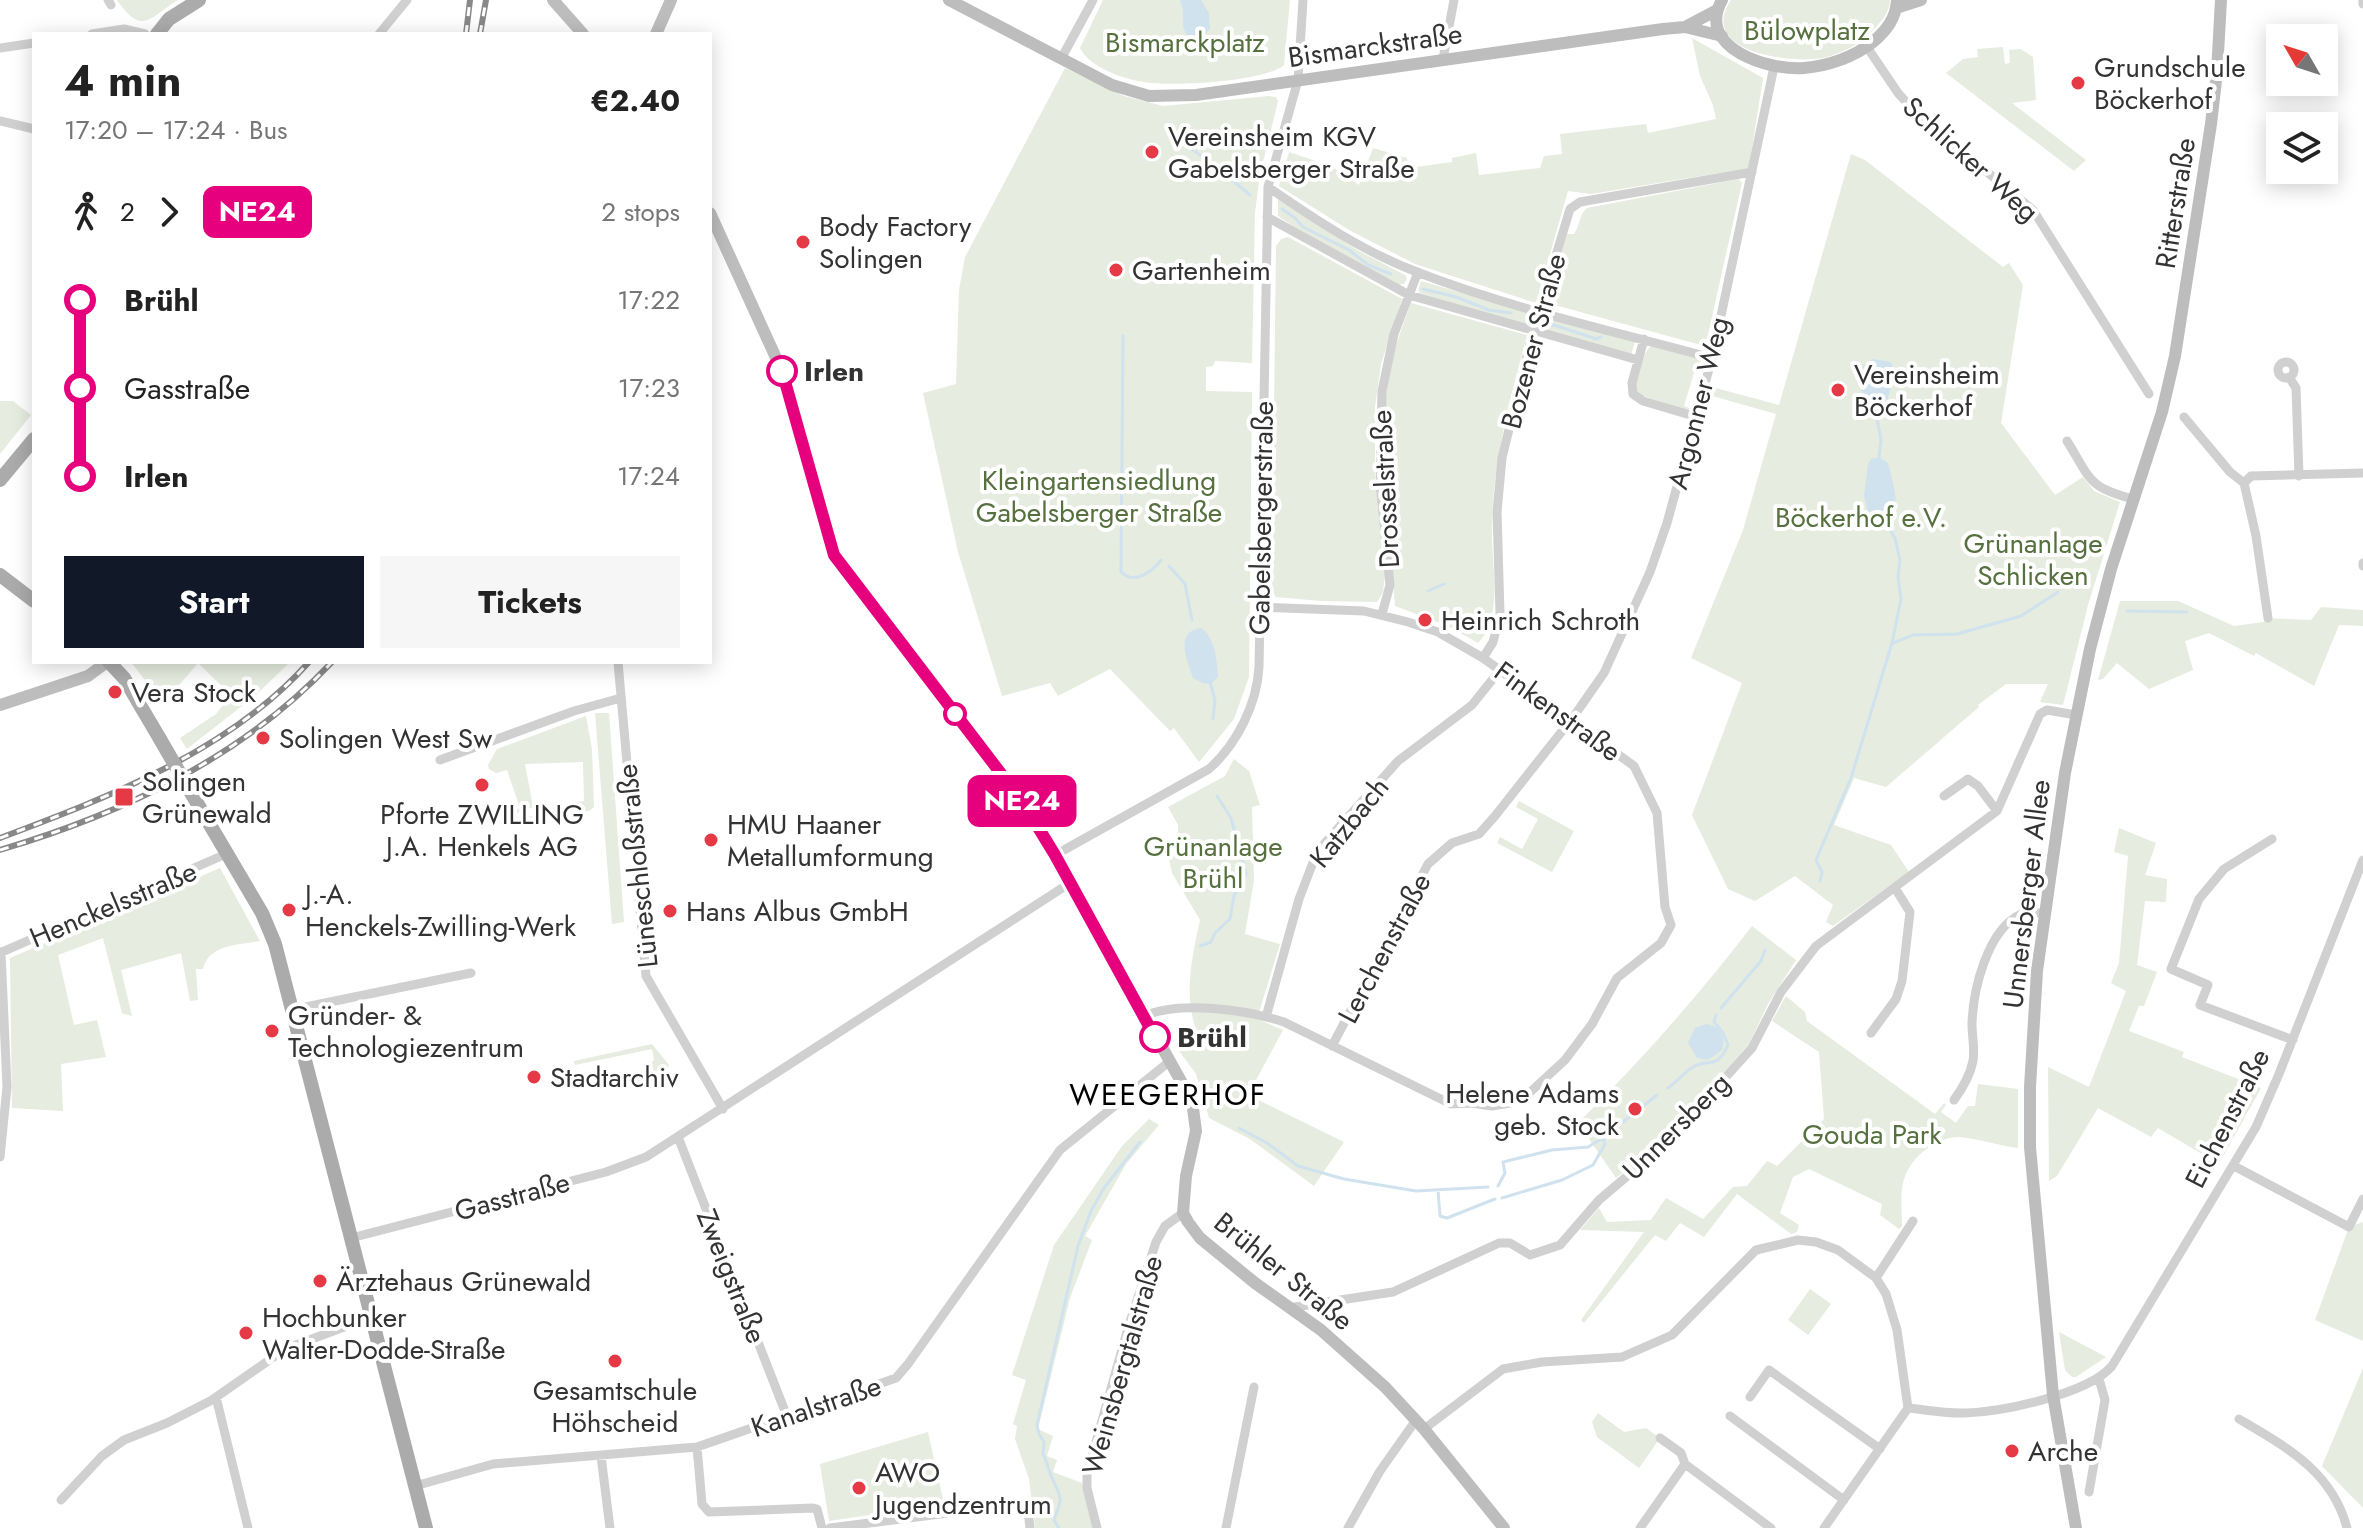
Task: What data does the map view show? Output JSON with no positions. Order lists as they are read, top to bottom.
{
  "streets": {
    "main road": [
      "Bismarckstraße",
      "Ritterstraße",
      "Unnersberger Allee",
      "Brühler Straße"
    ],
    "street": [
      "Schlicker Weg",
      "Bozener Straße",
      "Argonner Weg",
      "Drosselstraße",
      "Gabelsbergerstraße",
      "Finkenstraße",
      "Katzbach",
      "Lüneschloßstraße",
      "Henckelsstraße",
      "Lerchenstraße",
      "Eichenstraße",
      "Unnersberg",
      "Gasstraße",
      "Zweigstraße",
      "Weinsbergtalstraße",
      "Kanalstraße"
    ]
  },
  "crossings": [
    ["Bismarckstraße", "Gabelsbergerstraße"],
    ["Ritterstraße", "Unnersberger Allee"],
    ["Bozener Straße", "Argonner Weg"],
    ["Bozener Straße", "Finkenstraße"],
    ["Argonner Weg", "Finkenstraße"],
    ["Argonner Weg", "Lerchenstraße"],
    ["Drosselstraße", "Finkenstraße"],
    ["Gabelsbergerstraße", "Finkenstraße"],
    ["Gabelsbergerstraße", "Brühler Straße"],
    ["Finkenstraße", "Katzbach"],
    ["Finkenstraße", "Lerchenstraße"],
    ["Lüneschloßstraße", "Gasstraße"],
    ["Unnersberger Allee", "Unnersberg"],
    ["Unnersberg", "Brühler Straße"],
    ["Gasstraße", "Brühler Straße"],
    ["Gasstraße", "Zweigstraße"],
    ["Brühler Straße", "Weinsbergtalstraße"],
    ["Brühler Straße", "Kanalstraße"],
    ["Zweigstraße", "Kanalstraße"]
  ],
  "districts": ["WEEGERHOF"],
  "parks": [
    "Bülowplatz",
    "Bismarckplatz",
    "Kleingartensiedlung Gabelsberger Straße",
    "Böckerhof e.V.",
    "Grünanlage Schlicken",
    "Grünanlage Brühl",
    "Gouda Park"
  ],
  "places": {
    "other": [
      "Grundschule Böckerhof",
      "Vereinsheim KGV Gabelsberger Straße",
      "Body Factory Solingen",
      "Gartenheim",
      "Irlen",
      "Vereinsheim Böckerhof",
      "Heinrich Schroth",
      "Vera Stock",
      "Solingen West Sw",
      "Pforte ZWILLING J.A. Henkels AG",
      "HMU Haaner Metallumformung",
      "J.-A. Henckels-Zwilling-Werk",
      "Hans Albus GmbH",
      "Gründer- & Technologiezentrum",
      "Brühl",
      "Stadtarchiv",
      "Helene Adams geb. Stock",
      "Ärztehaus Grünewald",
      "Hochbunker Walter-Dodde-Straße",
      "Gesamtschule Höhscheid",
      "Arche",
      "AWO Jugendzentrum"
    ],
    "transit": ["Solingen Grünewald"]
  },
  "lines": ["bus line NE24"],
  "north": "top left",
  "page": {
    "on_map": "NE24",
    "heading": ["4 min", "17:20 – 17:24 · Bus", "€2.40"],
    "legs": ["2", "NE24", "2 stops"],
    "list": [
      {
        "name": "Brühl",
        "value": "17:22"
      },
      {
        "name": "Gasstraße",
        "value": "17:23"
      },
      {
        "name": "Irlen",
        "value": "17:24"
      }
    ],
    "buttons": ["Start", "Tickets"]
  }
}
